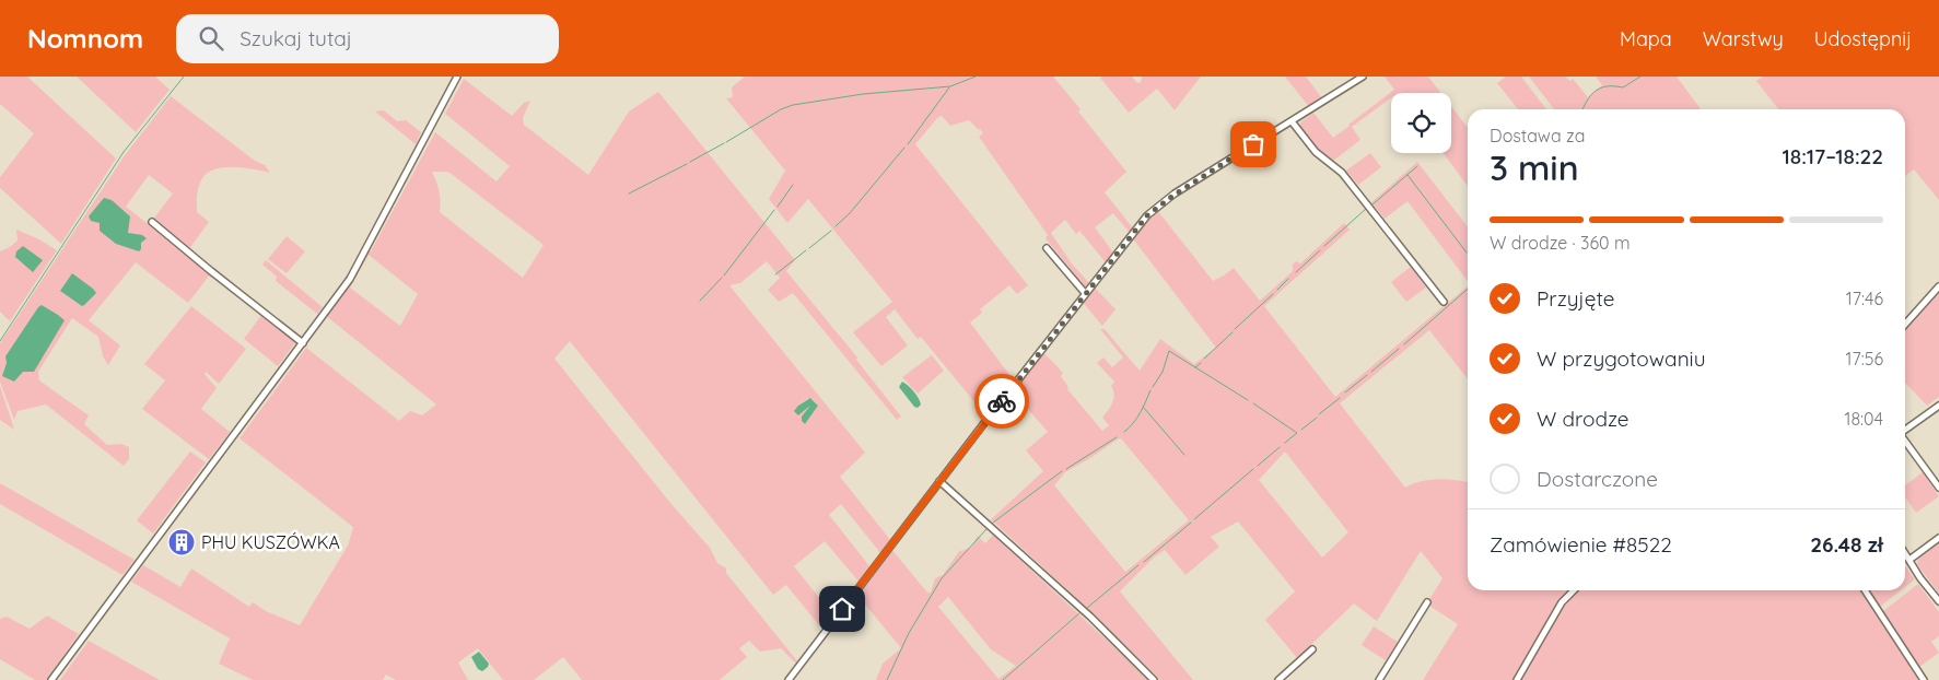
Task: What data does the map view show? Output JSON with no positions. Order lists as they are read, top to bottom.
{
  "places": {
    "building": ["PHU KUSZÓWKA"]
  },
  "page": {
    "header": "Nomnom",
    "search": "Szukaj tutaj",
    "nav": ["Mapa", "Warstwy", "Udostępnij"],
    "heading": ["3 min", "Dostawa za", "18:17–18:22"],
    "panel": ["Zamówienie #8522", "26.48 zł"],
    "bar": "W drodze · 360 m",
    "list": [
      ["Przyjęte", "17:46"],
      ["W przygotowaniu", "17:56"],
      ["W drodze", "18:04"],
      "Dostarczone"
    ]
  }
}
